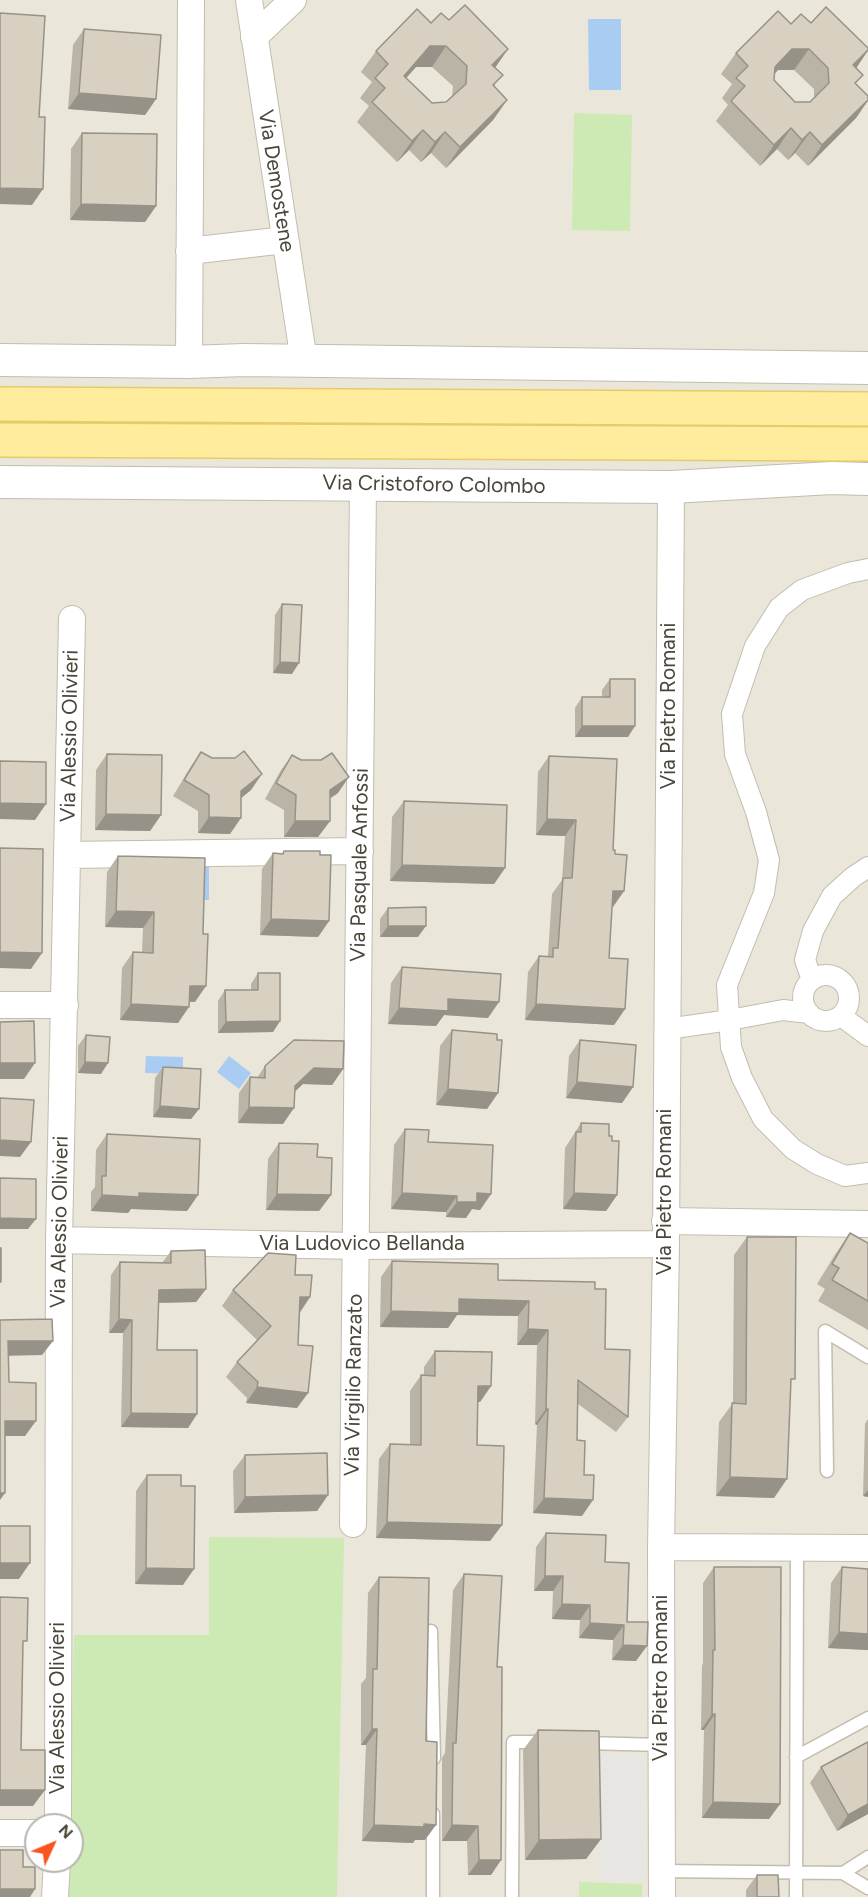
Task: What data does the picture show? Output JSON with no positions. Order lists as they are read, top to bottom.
{
  "streets": {
    "main road": ["Via Cristoforo Colombo"],
    "street": [
      "Via Demostene",
      "Via Pietro Romani",
      "Via Alessio Olivieri",
      "Via Pasquale Anfossi",
      "Via Ludovico Bellanda",
      "Via Virgilio Ranzato"
    ]
  },
  "crossings": [
    ["Via Cristoforo Colombo", "Via Pietro Romani"],
    ["Via Cristoforo Colombo", "Via Pasquale Anfossi"],
    ["Via Pietro Romani", "Via Ludovico Bellanda"],
    ["Via Alessio Olivieri", "Via Ludovico Bellanda"],
    ["Via Pasquale Anfossi", "Via Ludovico Bellanda"],
    ["Via Pasquale Anfossi", "Via Virgilio Ranzato"],
    ["Via Ludovico Bellanda", "Via Virgilio Ranzato"]
  ],
  "north": "top right"
}
